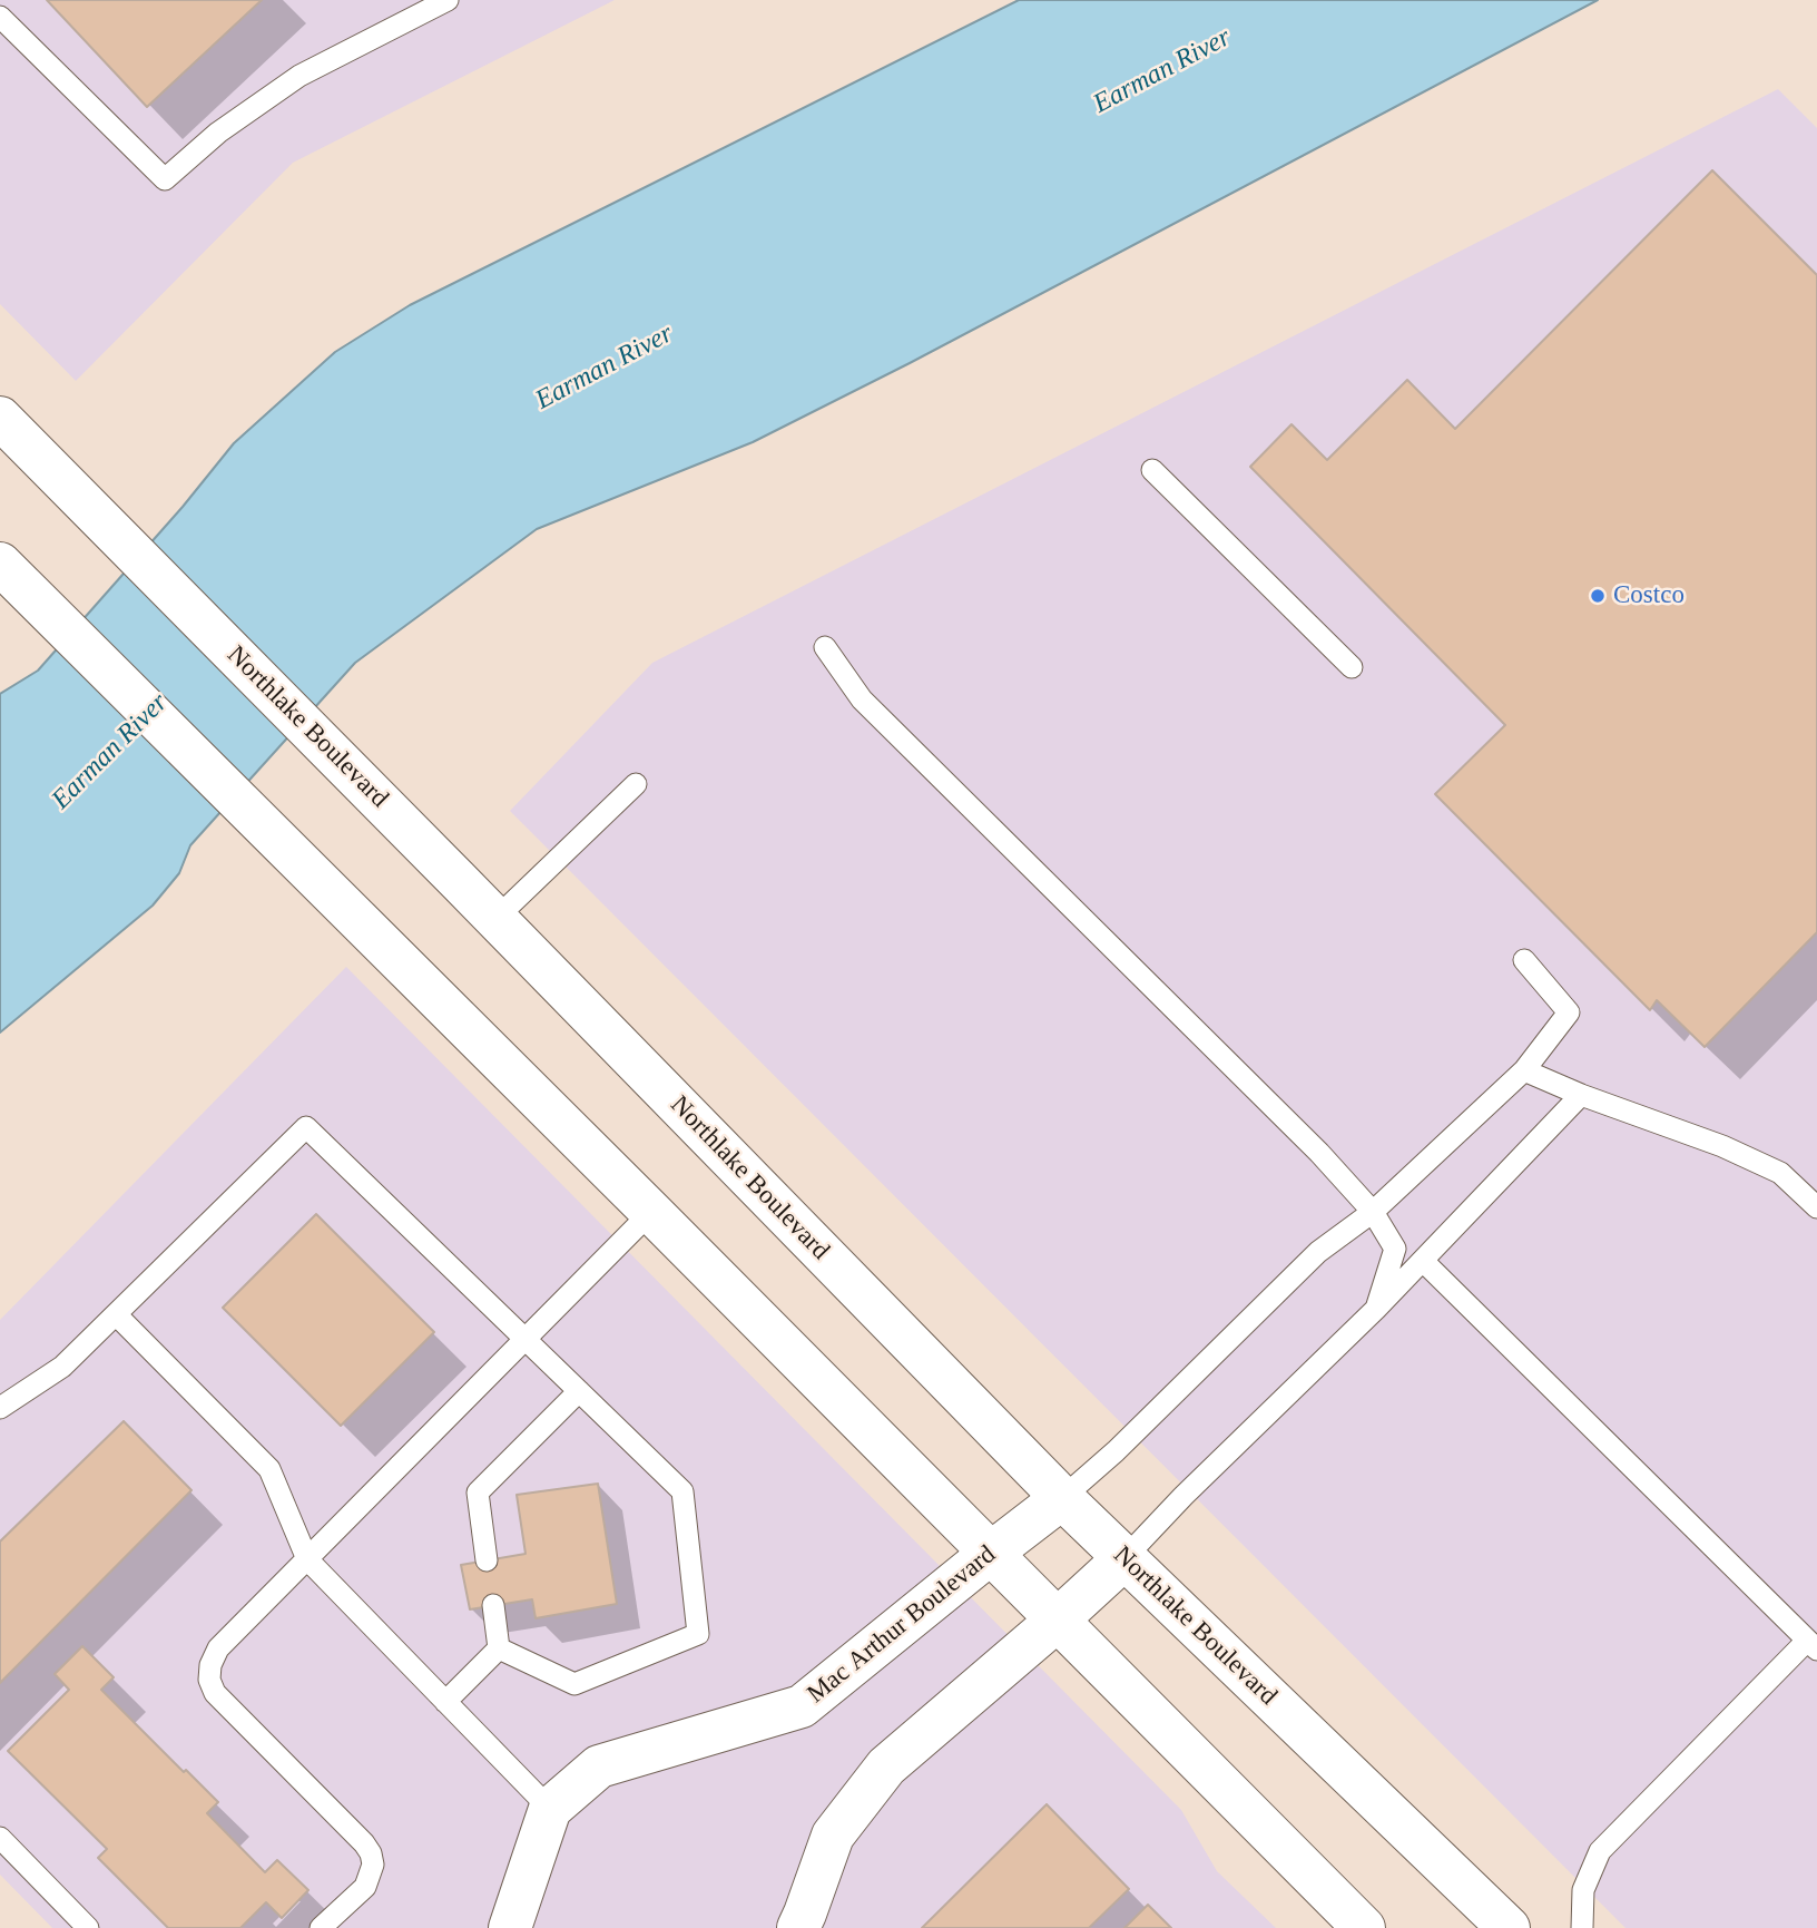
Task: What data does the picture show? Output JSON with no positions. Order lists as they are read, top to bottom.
{
  "streets": {
    "main road": ["Northlake Boulevard", "Mac Arthur Boulevard"]
  },
  "crossings": [
    ["Northlake Boulevard", "Mac Arthur Boulevard"]
  ],
  "water": ["Earman River"],
  "places": ["Costco"]
}
